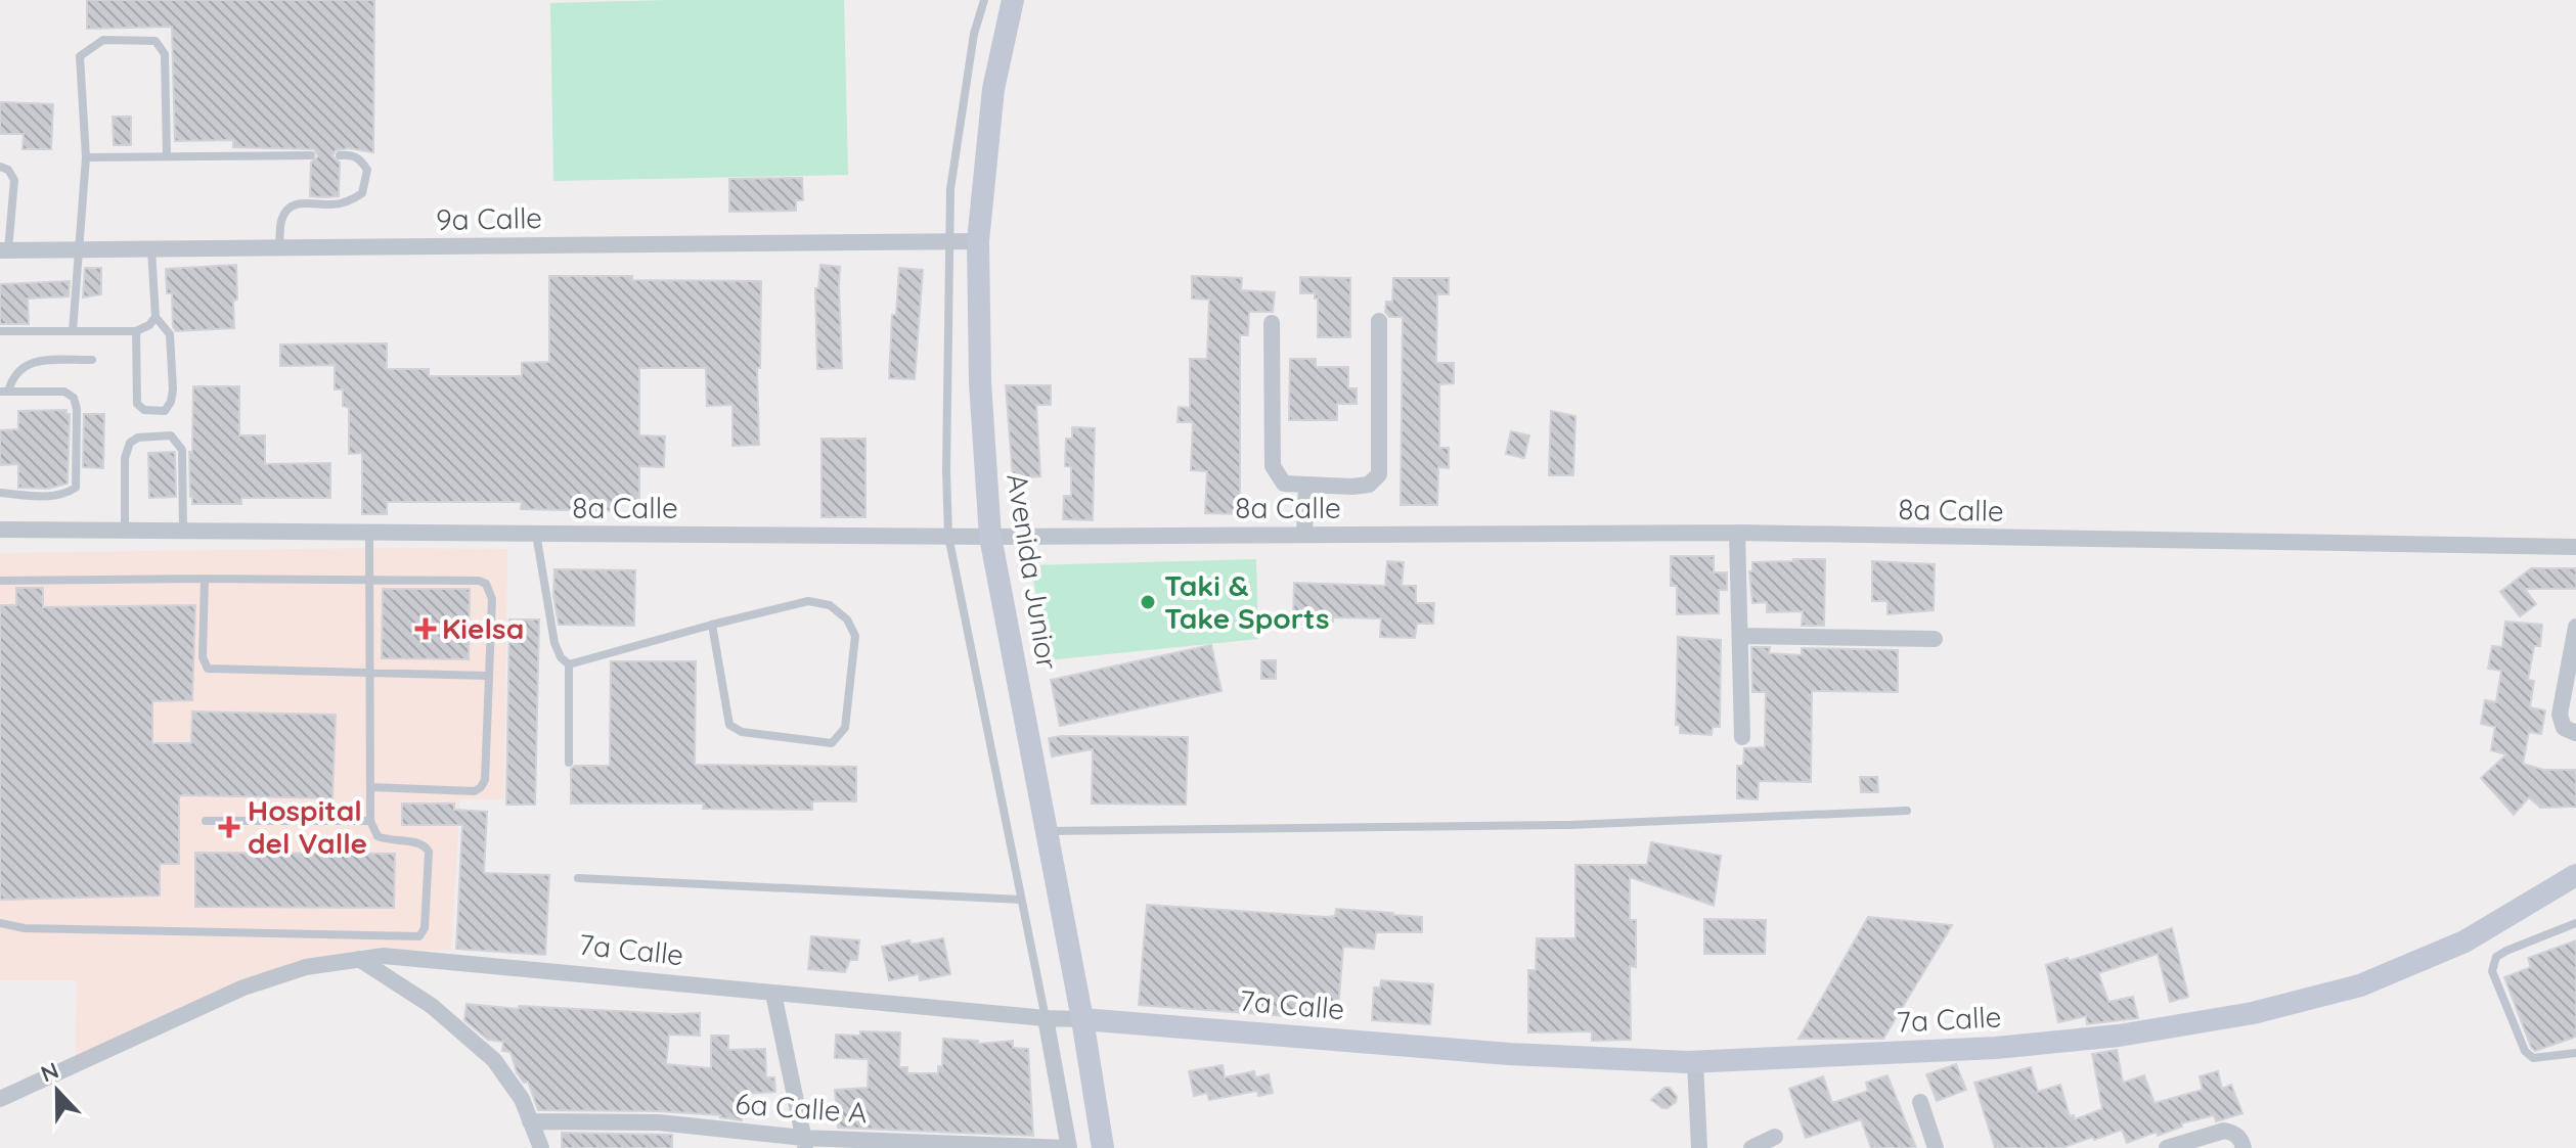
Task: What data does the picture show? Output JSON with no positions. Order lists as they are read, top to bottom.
{
  "streets": {
    "street": [
      "9a Calle",
      "8a Calle",
      "Avenida Junior",
      "7a Calle",
      "6a Calle A"
    ]
  },
  "crossings": [
    ["9a Calle", "Avenida Junior"],
    ["8a Calle", "Avenida Junior"],
    ["Avenida Junior", "7a Calle"]
  ],
  "places": {
    "other": ["Taki & Take Sports"],
    "health": ["Kielsa", "Hospital del Valle"]
  },
  "north": "top"
}
